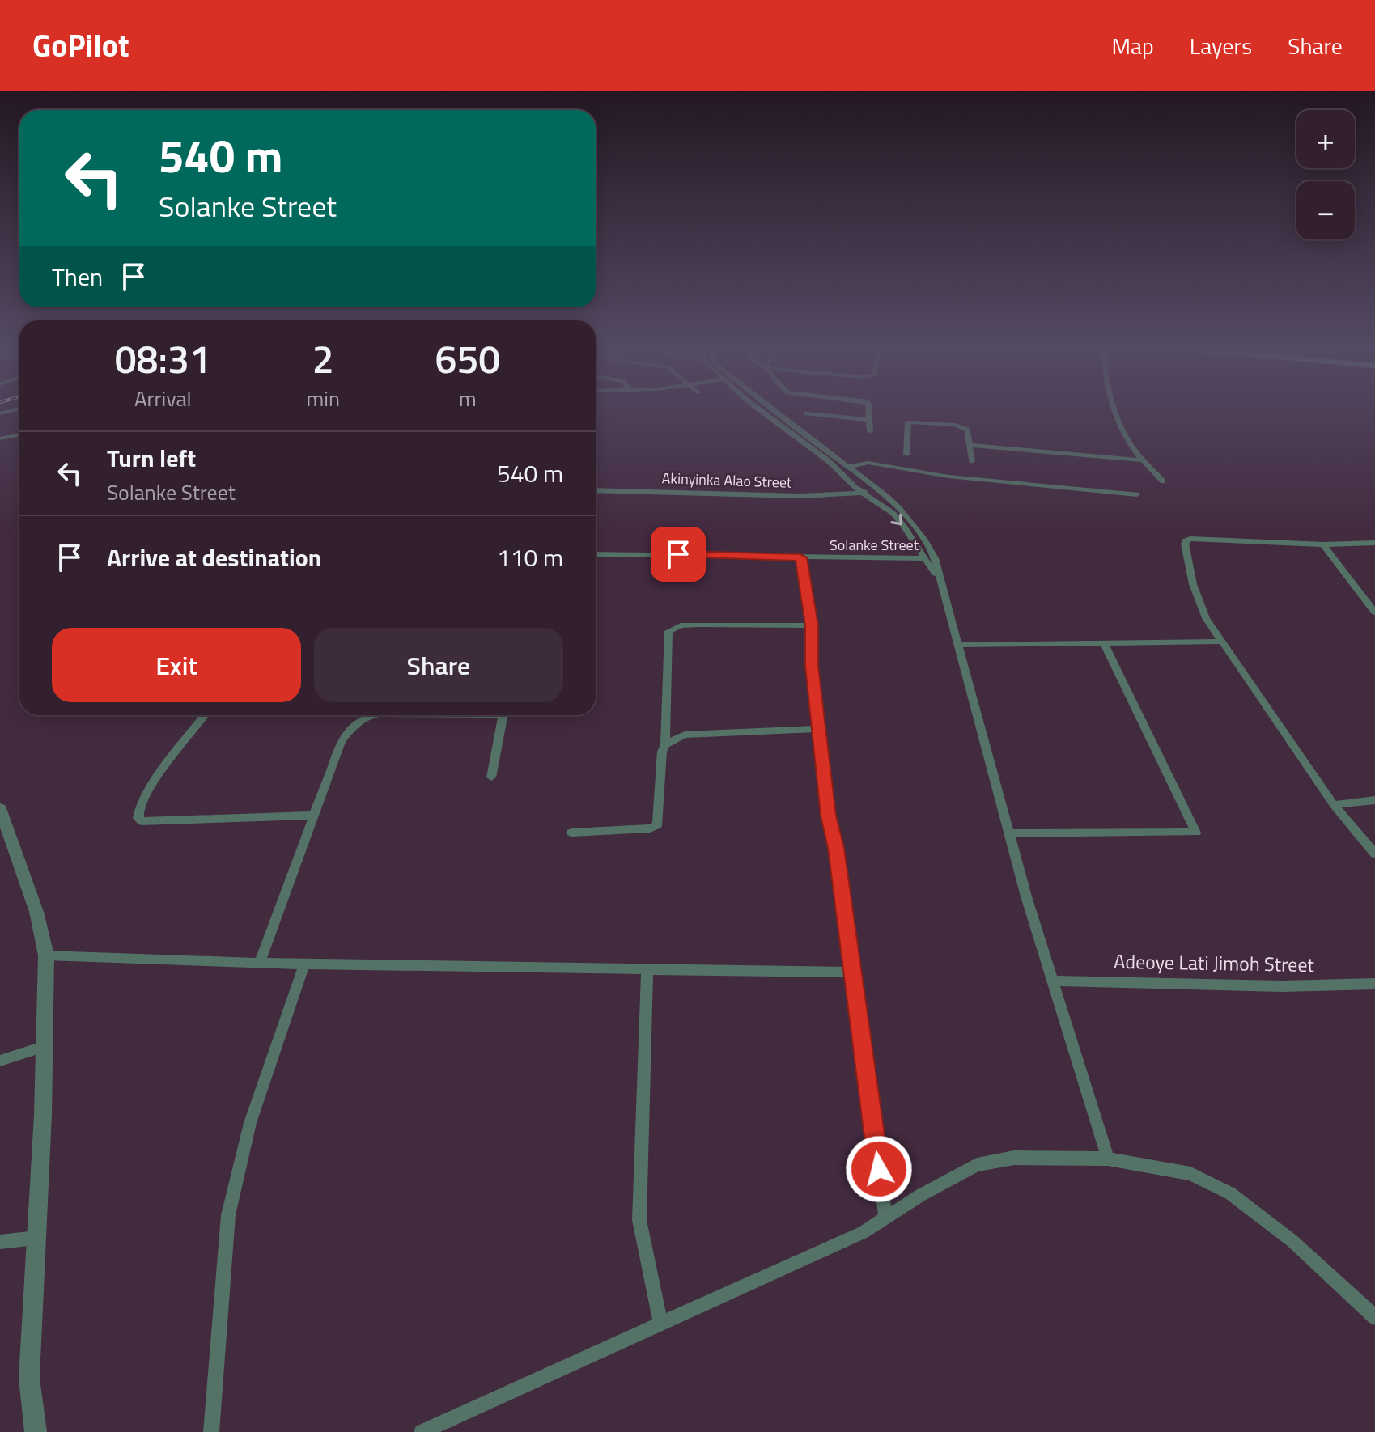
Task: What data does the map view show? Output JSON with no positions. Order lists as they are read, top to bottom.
{
  "streets": {
    "street": ["Akinyinka Alao Street", "Solanke Street", "Adeoye Lati Jimoh Street"]
  },
  "page": {
    "header": "GoPilot",
    "nav": ["Map", "Layers", "Share"],
    "map_buttons": ["+", "−"],
    "turn": ["540 m", "Solanke Street"],
    "then": "Then",
    "eta": [
      "08:31",
      "Arrival",
      "2",
      "min",
      "650",
      "m"
    ],
    "list": [
      {
        "name": "Turn left",
        "note": "Solanke Street",
        "value": "540 m"
      },
      {
        "name": "Arrive at destination",
        "value": "110 m"
      }
    ],
    "buttons": ["Exit", "Share"]
  }
}
